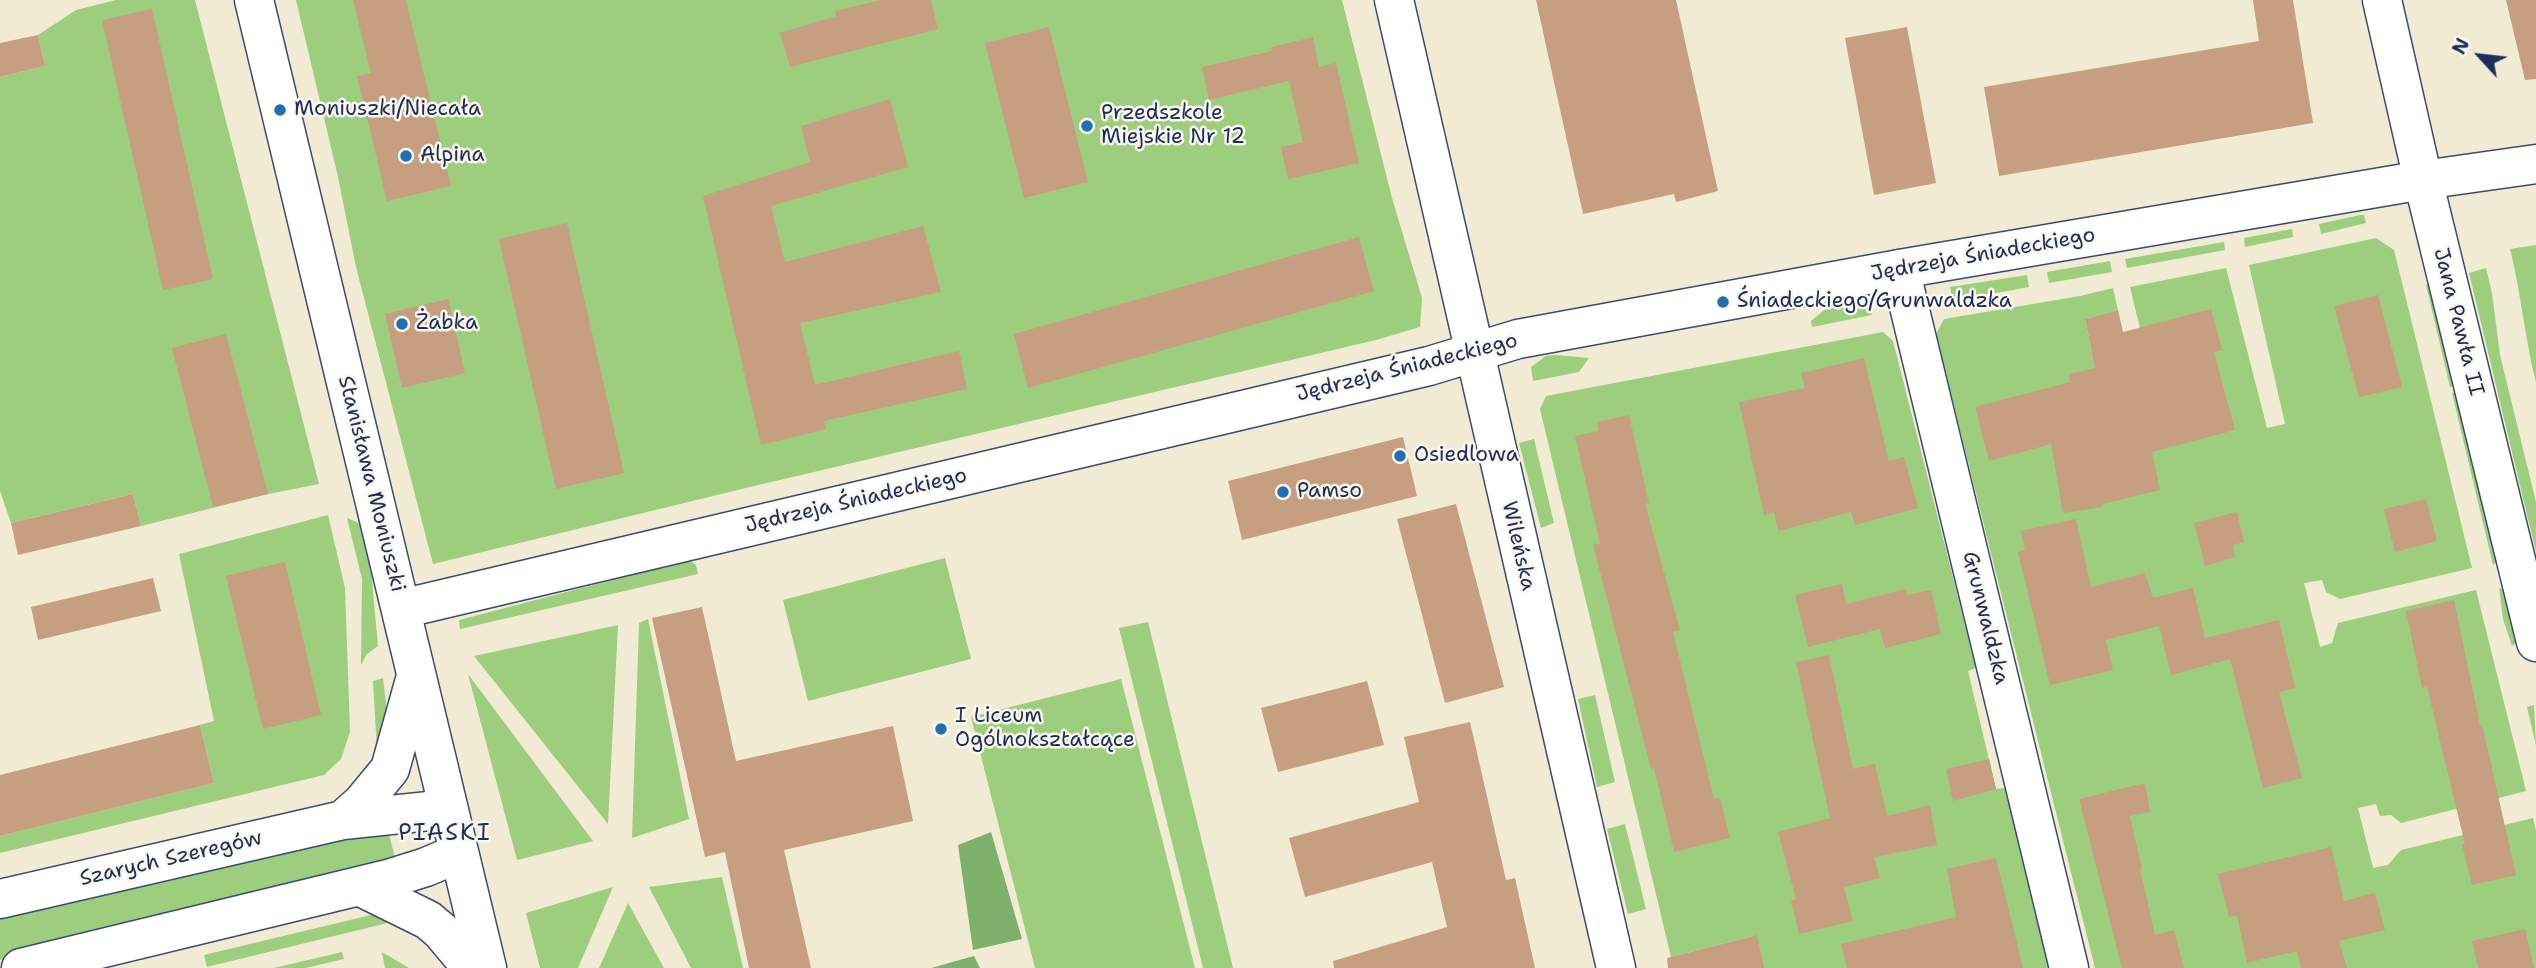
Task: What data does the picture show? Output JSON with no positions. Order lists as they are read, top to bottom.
{
  "streets": {
    "street": [
      "Jędrzeja Śniadeckiego",
      "Jana Pawła II",
      "Stanisława Moniuszki",
      "Wileńska",
      "Grunwaldzka",
      "Szarych Szeregów"
    ]
  },
  "crossings": [
    ["Jędrzeja Śniadeckiego", "Jana Pawła II"],
    ["Jędrzeja Śniadeckiego", "Stanisława Moniuszki"],
    ["Jędrzeja Śniadeckiego", "Wileńska"],
    ["Jędrzeja Śniadeckiego", "Grunwaldzka"],
    ["Stanisława Moniuszki", "Szarych Szeregów"]
  ],
  "districts": ["PIASKI"],
  "places": [
    "Moniuszki/Niecała",
    "Przedszkole Miejskie Nr 12",
    "Alpina",
    "Śniadeckiego/Grunwaldzka",
    "Żabka",
    "Osiedlowa",
    "Pamso",
    "I Liceum Ogólnokształcące"
  ],
  "north": "top left"
}
